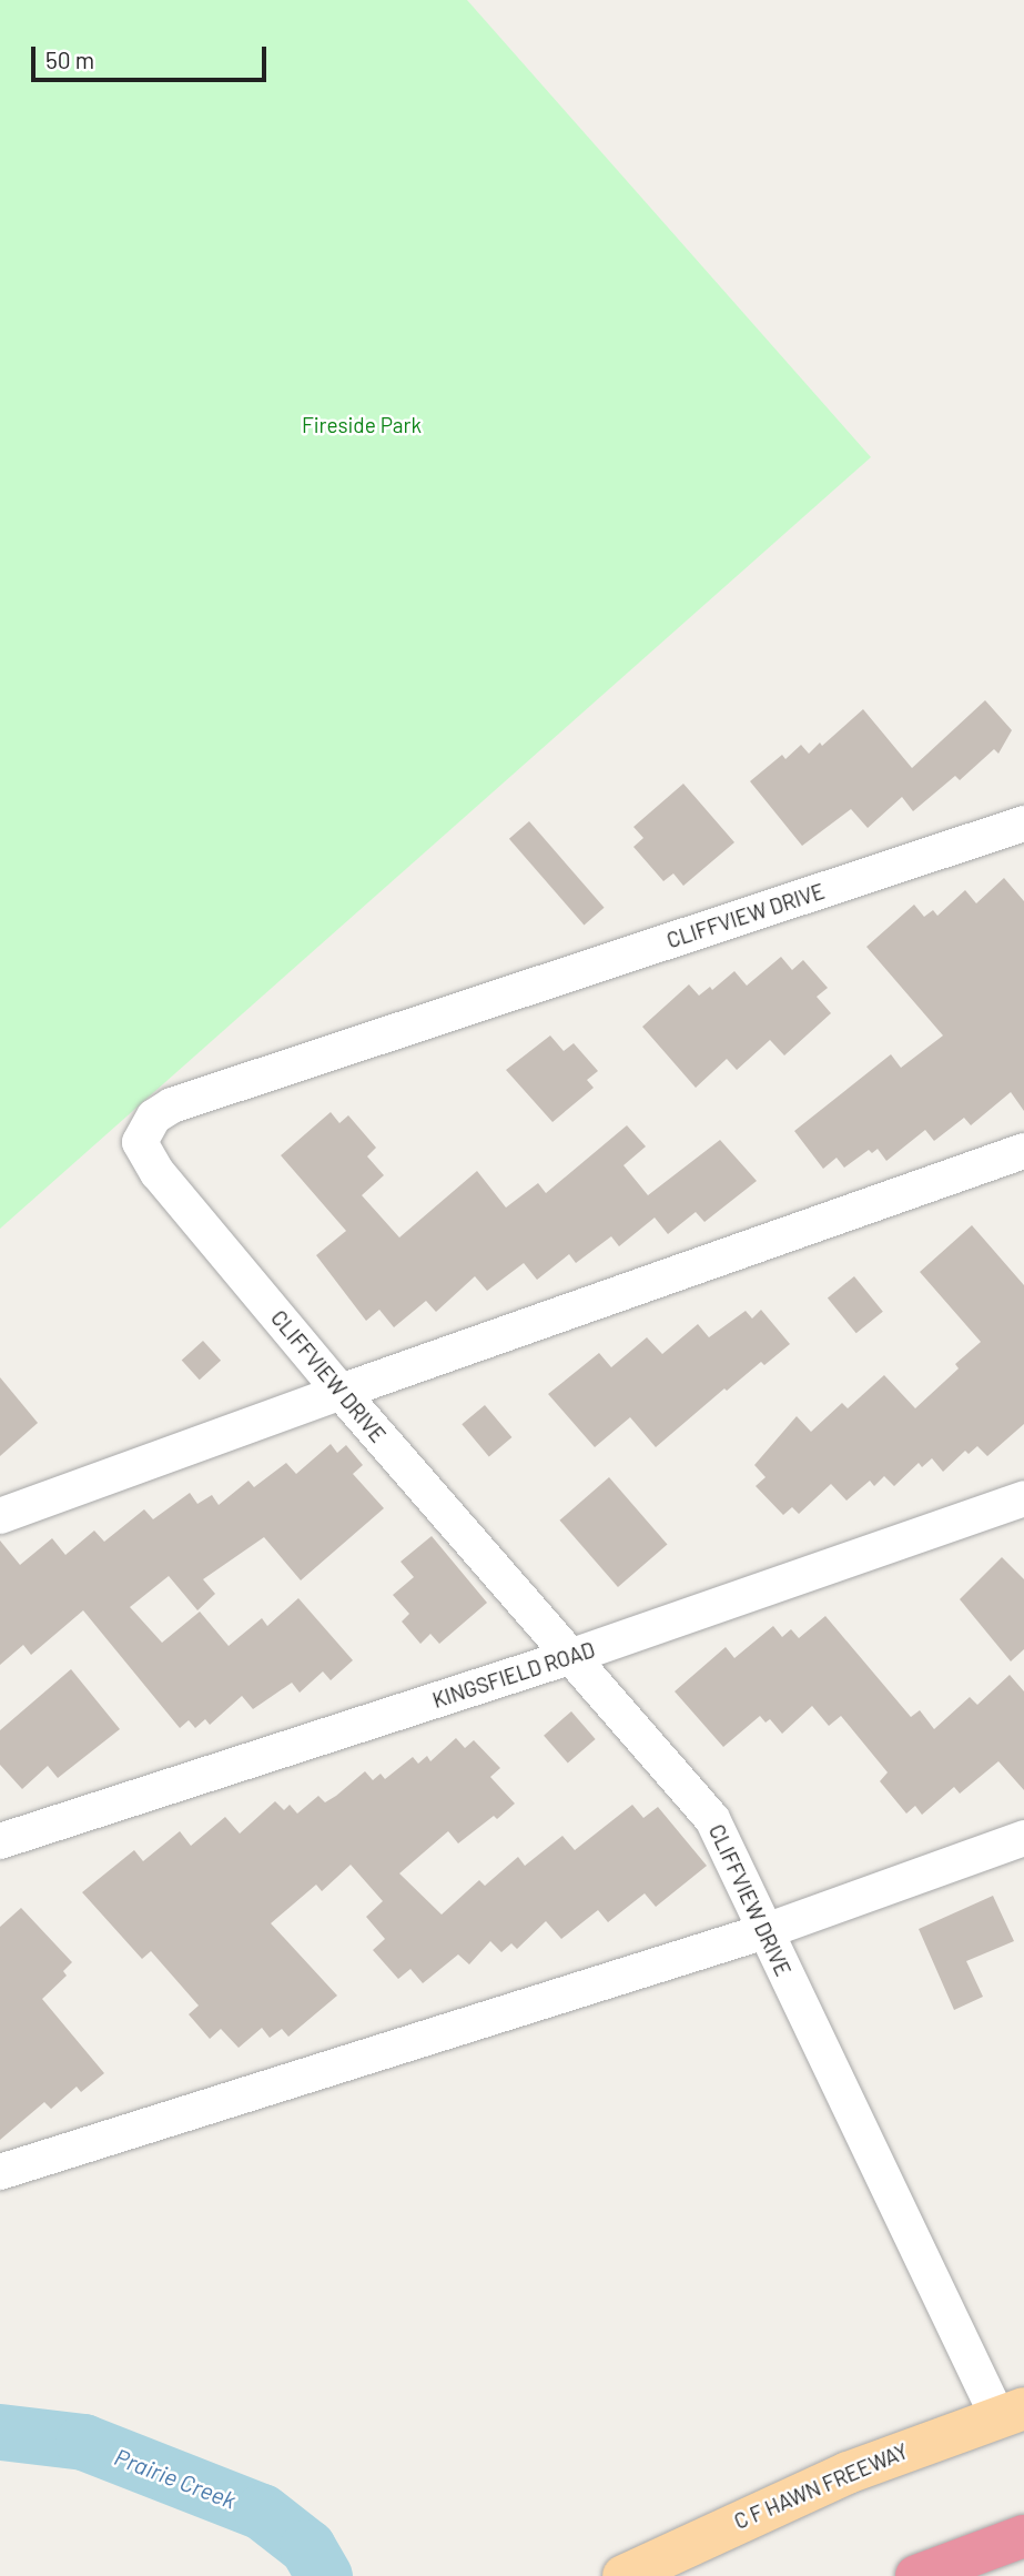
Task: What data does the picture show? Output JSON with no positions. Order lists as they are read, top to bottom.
{
  "streets": {
    "main road": ["C F HAWN FREEWAY"],
    "lane": ["CLIFFVIEW DRIVE", "KINGSFIELD ROAD"]
  },
  "crossings": [
    ["CLIFFVIEW DRIVE", "KINGSFIELD ROAD"],
    ["CLIFFVIEW DRIVE", "C F HAWN FREEWAY"]
  ],
  "water": ["Prairie Creek"],
  "parks": ["Fireside Park"],
  "scale_bar": "50 m"
}
